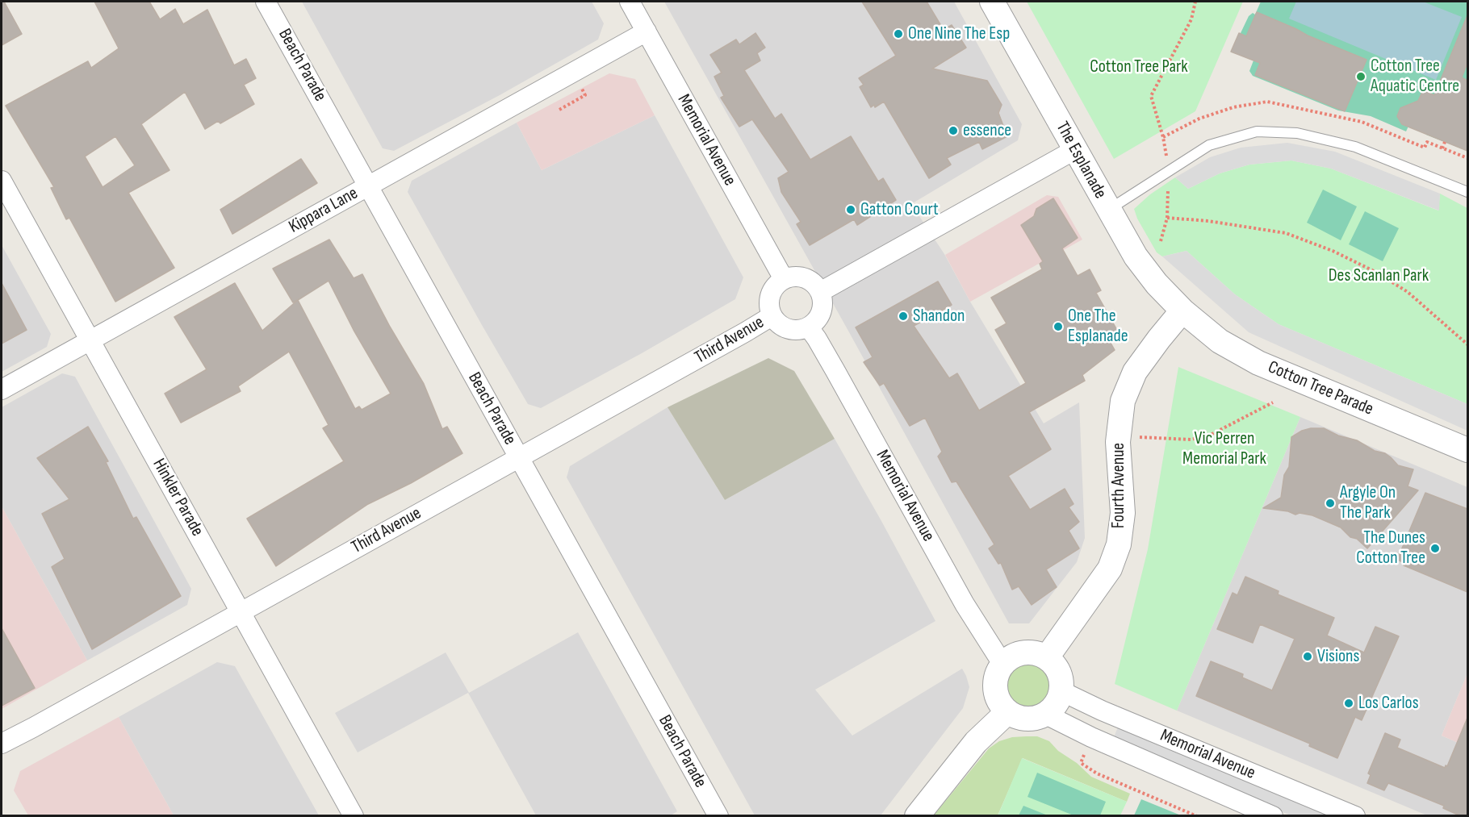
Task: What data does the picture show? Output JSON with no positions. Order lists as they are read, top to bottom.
{
  "streets": {
    "street": [
      "Beach Parade",
      "Memorial Avenue",
      "The Esplanade",
      "Kippara Lane",
      "Third Avenue",
      "Cotton Tree Parade",
      "Fourth Avenue",
      "Hinkler Parade"
    ]
  },
  "crossings": [
    ["Beach Parade", "Kippara Lane"],
    ["Beach Parade", "Third Avenue"],
    ["Memorial Avenue", "Kippara Lane"],
    ["Memorial Avenue", "Third Avenue"],
    ["Memorial Avenue", "Fourth Avenue"],
    ["The Esplanade", "Cotton Tree Parade"],
    ["The Esplanade", "Fourth Avenue"],
    ["Kippara Lane", "Hinkler Parade"],
    ["Third Avenue", "Hinkler Parade"],
    ["Cotton Tree Parade", "Fourth Avenue"]
  ],
  "parks": ["Cotton Tree Park", "Des Scanlan Park", "Vic Perren Memorial Park"],
  "places": [
    "One Nine The Esp",
    "Cotton Tree Aquatic Centre",
    "essence",
    "Gatton Court",
    "Shandon",
    "One The Esplanade",
    "Argyle On The Park",
    "The Dunes Cotton Tree",
    "Visions",
    "Los Carlos"
  ]
}
